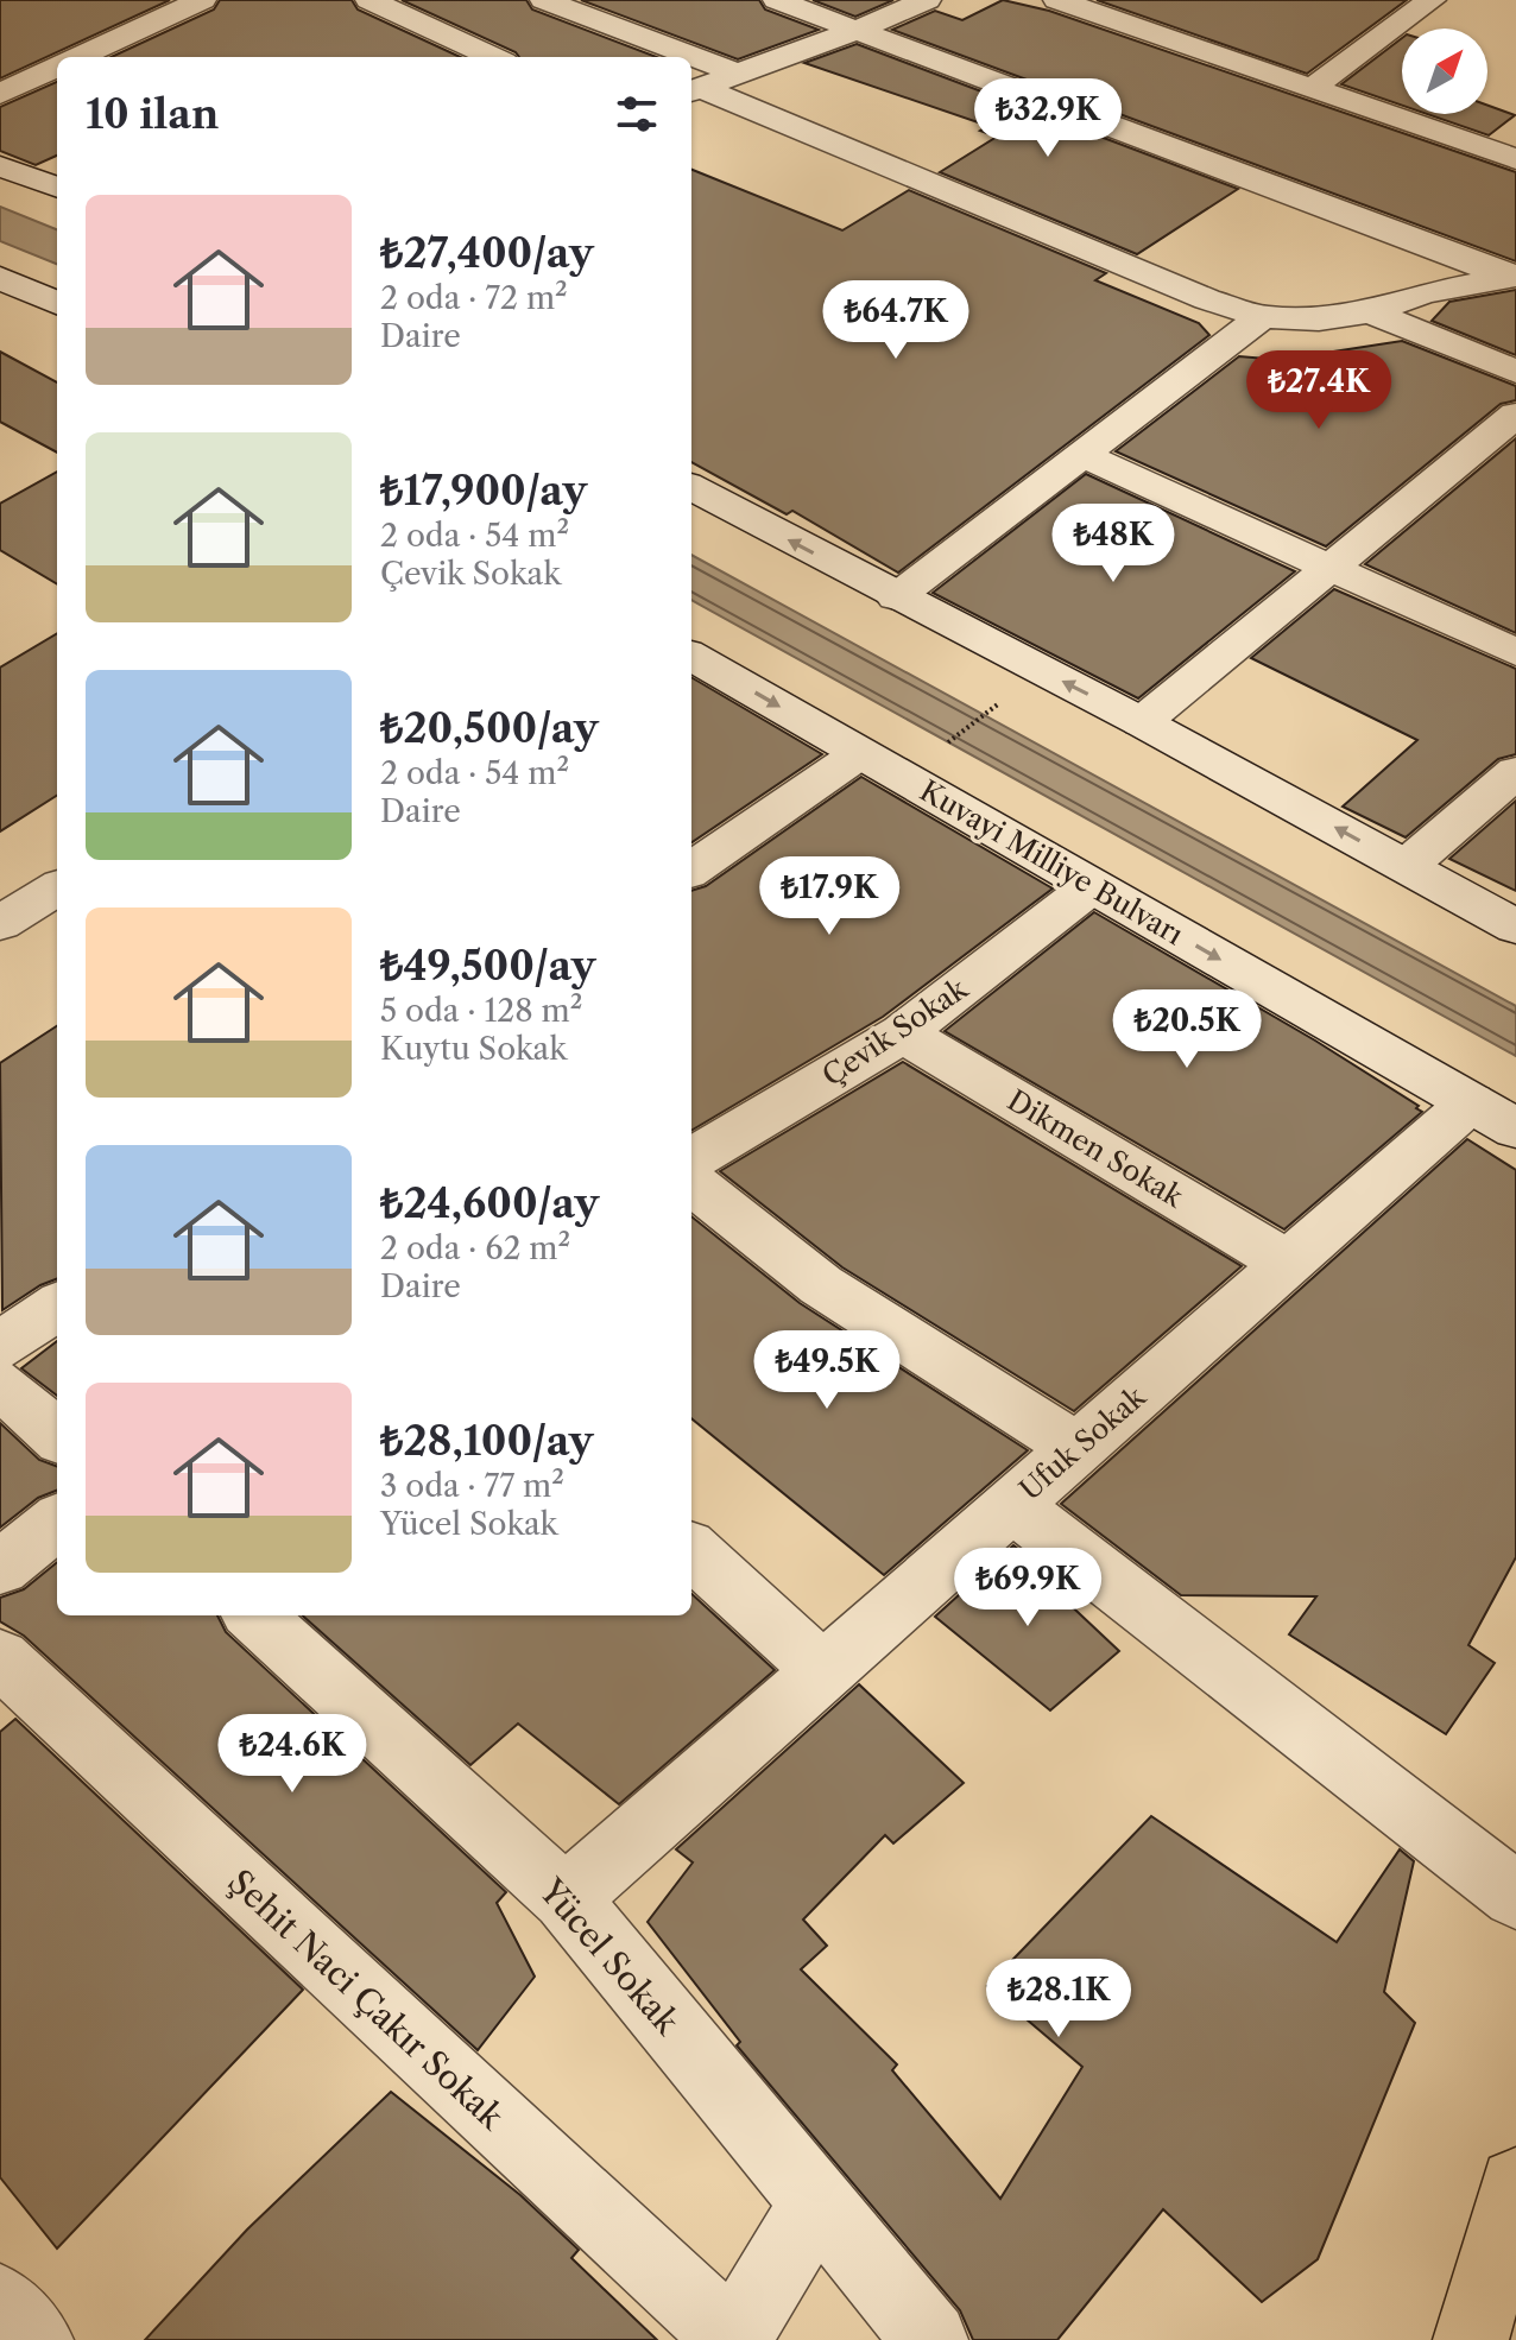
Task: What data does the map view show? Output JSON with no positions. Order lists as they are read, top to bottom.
{
  "streets": {
    "street": [
      "Kuvayi Milliye Bulvarı",
      "Çevik Sokak",
      "Dikmen Sokak",
      "Ufuk Sokak",
      "Yücel Sokak",
      "Şehit Naci Çakır Sokak"
    ]
  },
  "crossings": [
    ["Kuvayi Milliye Bulvarı", "Çevik Sokak"],
    ["Kuvayi Milliye Bulvarı", "Ufuk Sokak"],
    ["Çevik Sokak", "Dikmen Sokak"],
    ["Dikmen Sokak", "Ufuk Sokak"],
    ["Ufuk Sokak", "Yücel Sokak"],
    ["Yücel Sokak", "Şehit Naci Çakır Sokak"]
  ],
  "north": "top right",
  "page": {
    "heading": "10 ilan",
    "price": [
      "₺32.9K",
      "₺64.7K",
      "₺27.4K",
      "₺48K",
      "₺17.9K",
      "₺20.5K",
      "₺49.5K",
      "₺69.9K",
      "₺24.6K",
      "₺28.1K"
    ],
    "list": [
      {
        "name": "₺27,400/ay",
        "note": "2 oda · 72 m² · Daire"
      },
      {
        "name": "₺17,900/ay",
        "note": "2 oda · 54 m² · Çevik Sokak"
      },
      {
        "name": "₺20,500/ay",
        "note": "2 oda · 54 m² · Daire"
      },
      {
        "name": "₺49,500/ay",
        "note": "5 oda · 128 m² · Kuytu Sokak"
      },
      {
        "name": "₺24,600/ay",
        "note": "2 oda · 62 m² · Daire"
      },
      {
        "name": "₺28,100/ay",
        "note": "3 oda · 77 m² · Yücel Sokak"
      }
    ]
  }
}
